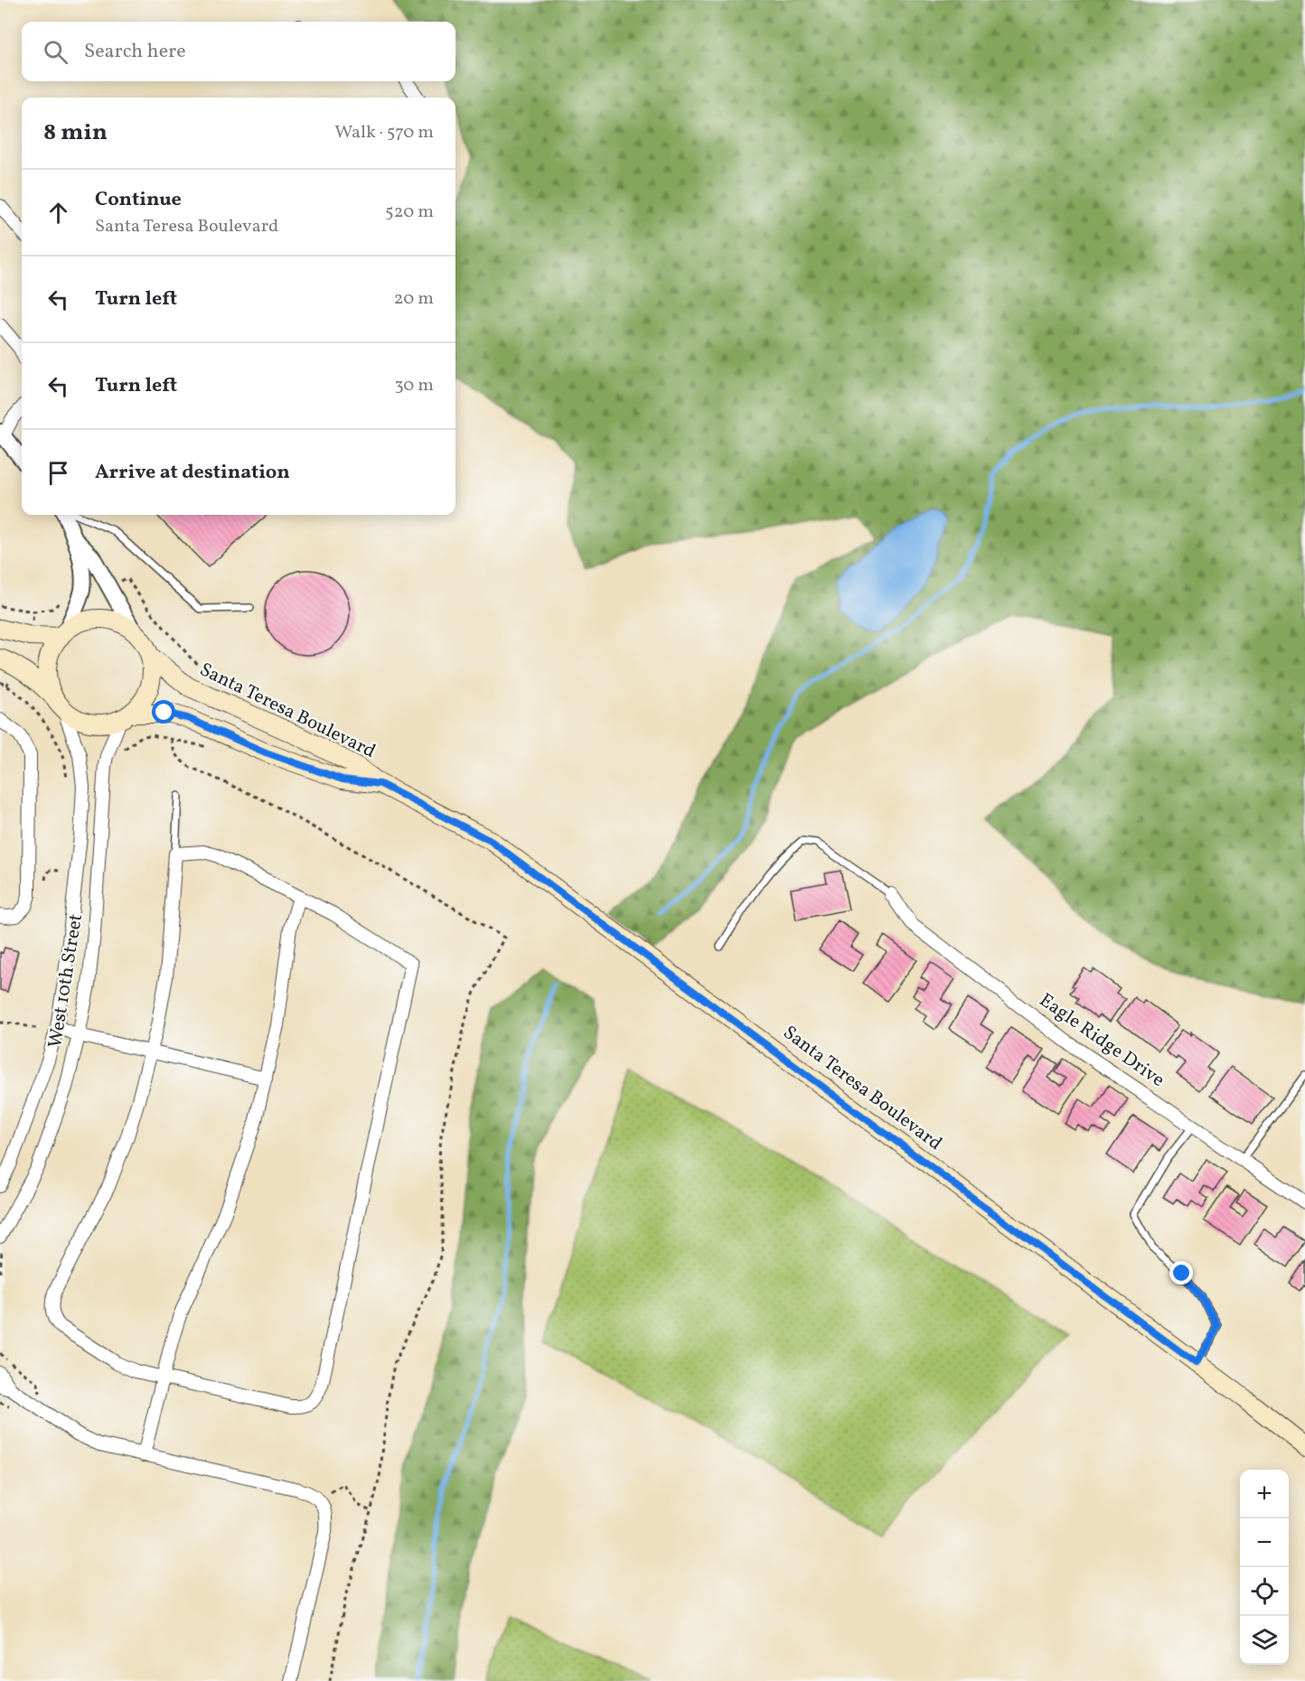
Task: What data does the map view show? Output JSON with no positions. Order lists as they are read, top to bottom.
{
  "streets": {
    "main road": ["Santa Teresa Boulevard"],
    "street": ["West 10th Street", "Eagle Ridge Drive"]
  },
  "crossings": [
    ["Santa Teresa Boulevard", "West 10th Street"]
  ],
  "page": {
    "search": "Search here",
    "heading": ["8 min", "Walk · 570 m"],
    "list": [
      ["Continue", "Santa Teresa Boulevard", "520 m"],
      ["Turn left", "20 m"],
      ["Turn left", "30 m"],
      "Arrive at destination"
    ],
    "map_buttons": ["+", "−"]
  }
}
